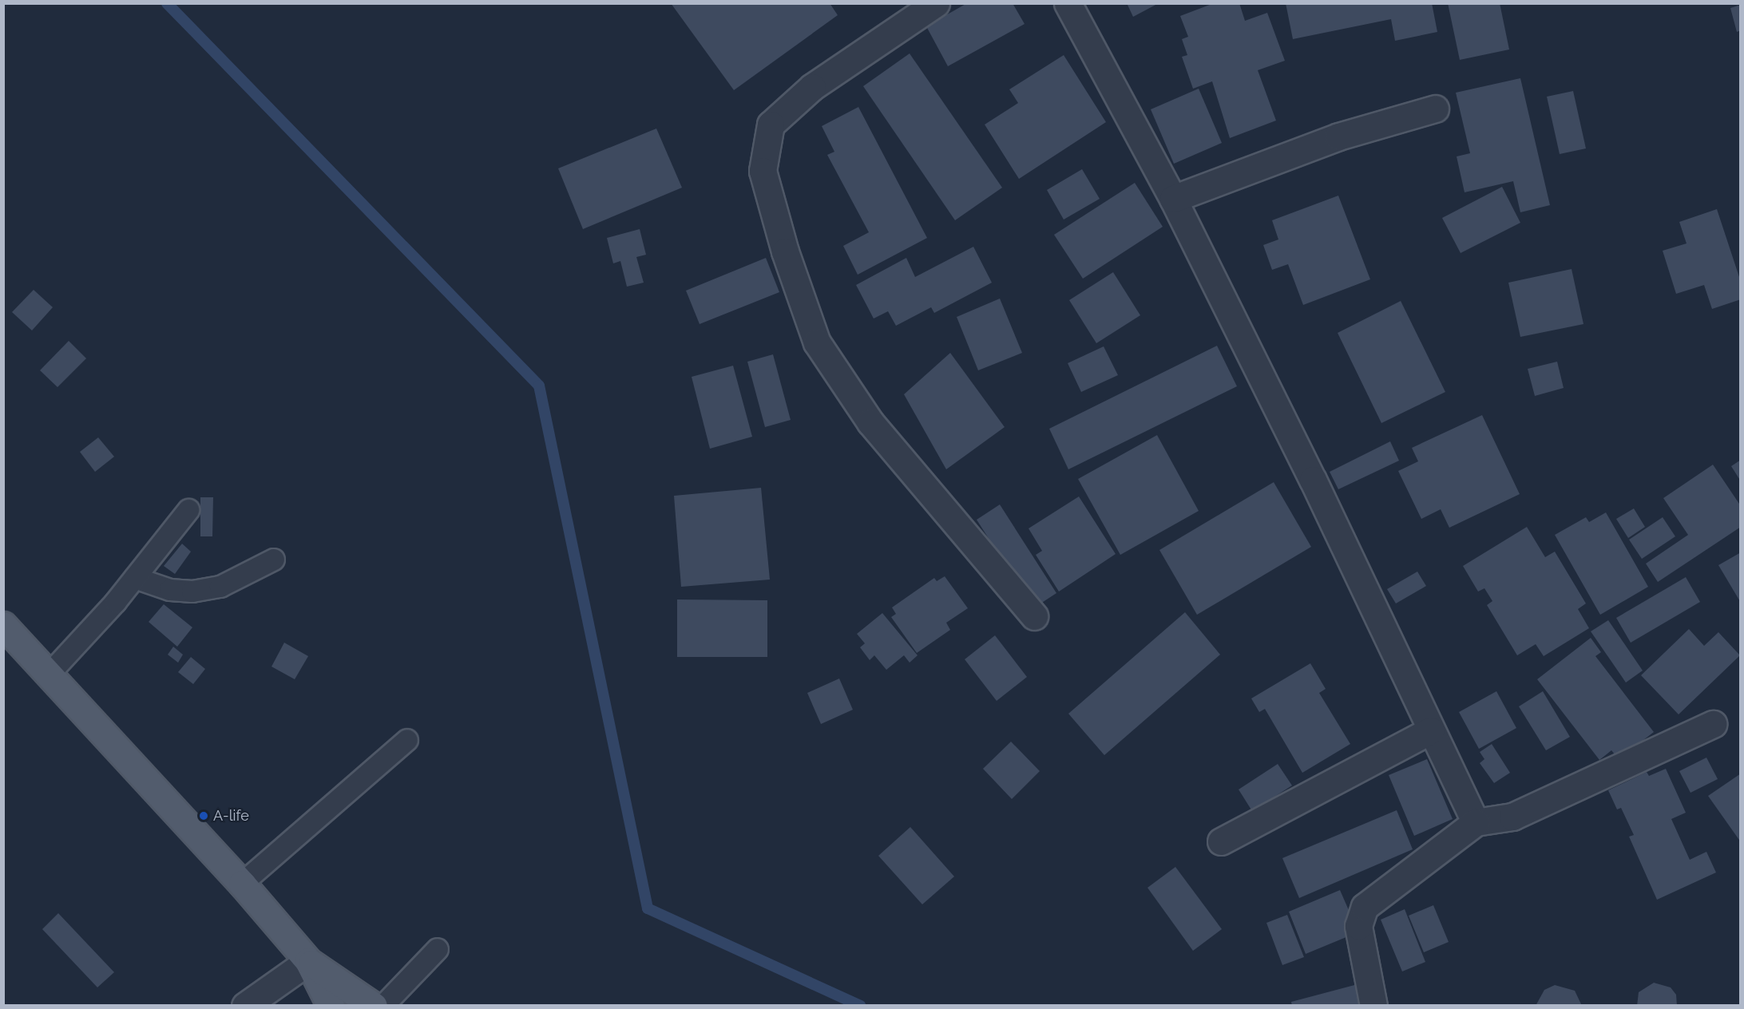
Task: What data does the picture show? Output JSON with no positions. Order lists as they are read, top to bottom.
{
  "places": ["A-life"]
}
